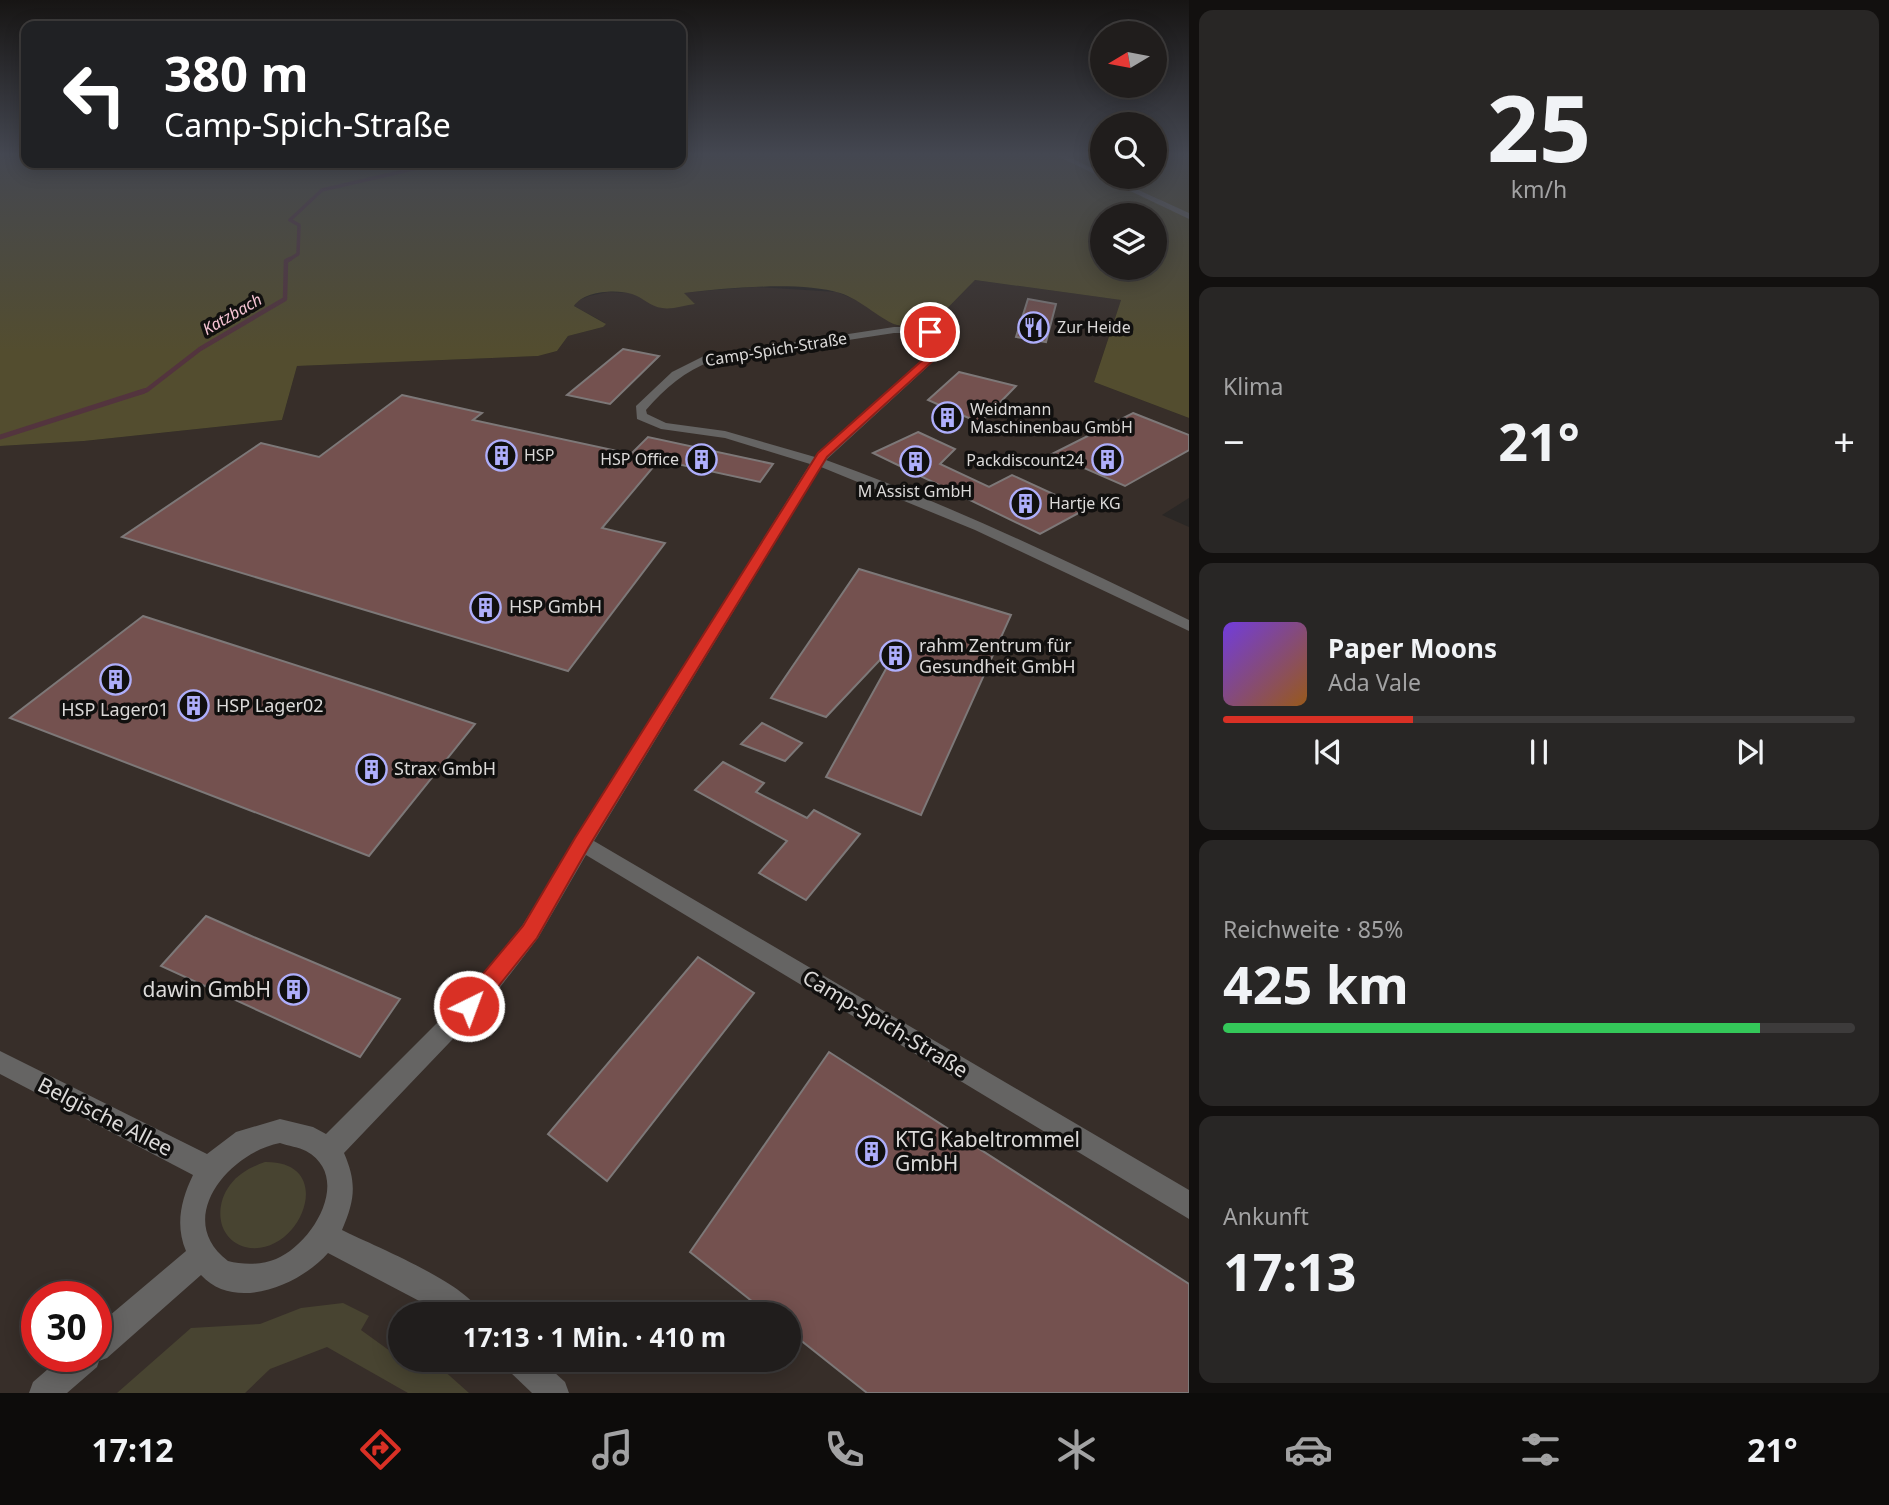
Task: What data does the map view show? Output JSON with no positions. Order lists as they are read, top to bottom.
{
  "streets": {
    "street": ["Camp-Spich-Straße", "Belgische Allee"]
  },
  "crossings": [
    ["Camp-Spich-Straße", "Belgische Allee"]
  ],
  "water": ["Katzbach"],
  "places": {
    "restaurant": ["Zur Heide"],
    "building": [
      "Weidmann Maschinenbau GmbH",
      "HSP",
      "HSP Office",
      "Packdiscount24",
      "M Assist GmbH",
      "Hartje KG",
      "HSP GmbH",
      "rahm Zentrum für Gesundheit GmbH",
      "HSP Lager01",
      "HSP Lager02",
      "Strax GmbH",
      "dawin GmbH",
      "KTG Kabeltrommel GmbH"
    ]
  },
  "north": "left",
  "page": {
    "tile": [
      ["25", "km/h"],
      "Klima",
      ["Reichweite · 85%", "425 km"],
      ["Ankunft", "17:13"]
    ],
    "turn": ["380 m", "Camp-Spich-Straße"],
    "heat": ["−", "21°", "+"],
    "song": ["Paper Moons", "Ada Vale"],
    "limit": "30",
    "trip": "17:13 · 1 Min. · 410 m",
    "tabs": ["17:12", "21°"]
  }
}
